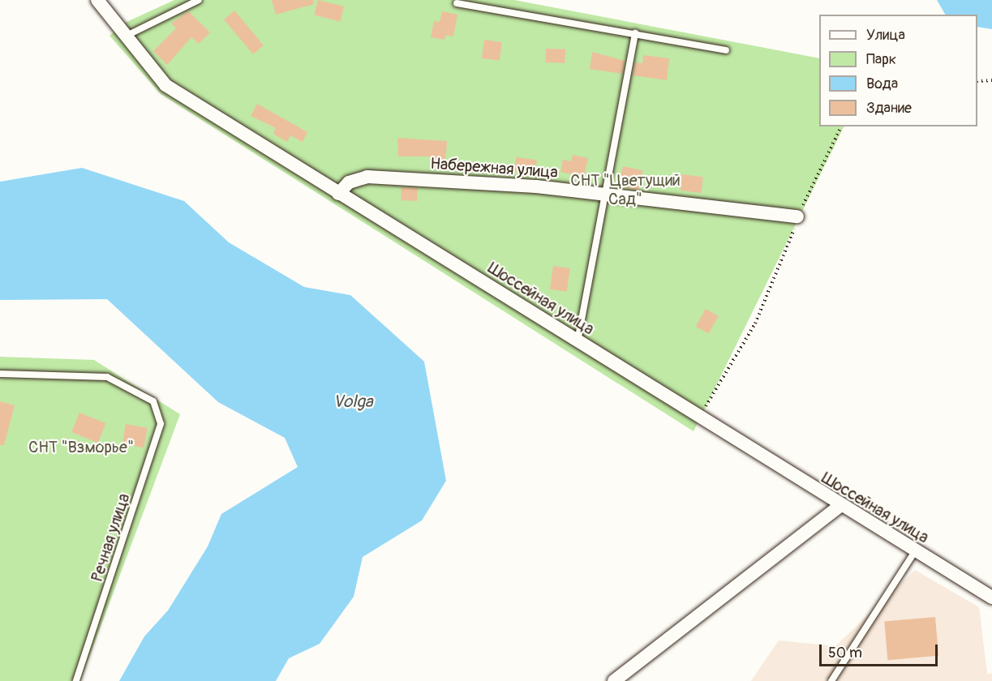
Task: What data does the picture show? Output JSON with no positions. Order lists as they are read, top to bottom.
{
  "streets": {
    "street": ["Набережная улица", "Шоссейная улица"],
    "lane": ["Речная улица"]
  },
  "crossings": [
    ["Набережная улица", "Шоссейная улица"]
  ],
  "water": ["Volga"],
  "parks": ["СНТ \"Цветущий Сад\"", "СНТ \"Взморье\""],
  "legend": [
    "Улица",
    "Парк",
    "Вода",
    "Здание"
  ],
  "scale_bar": "50 m"
}
